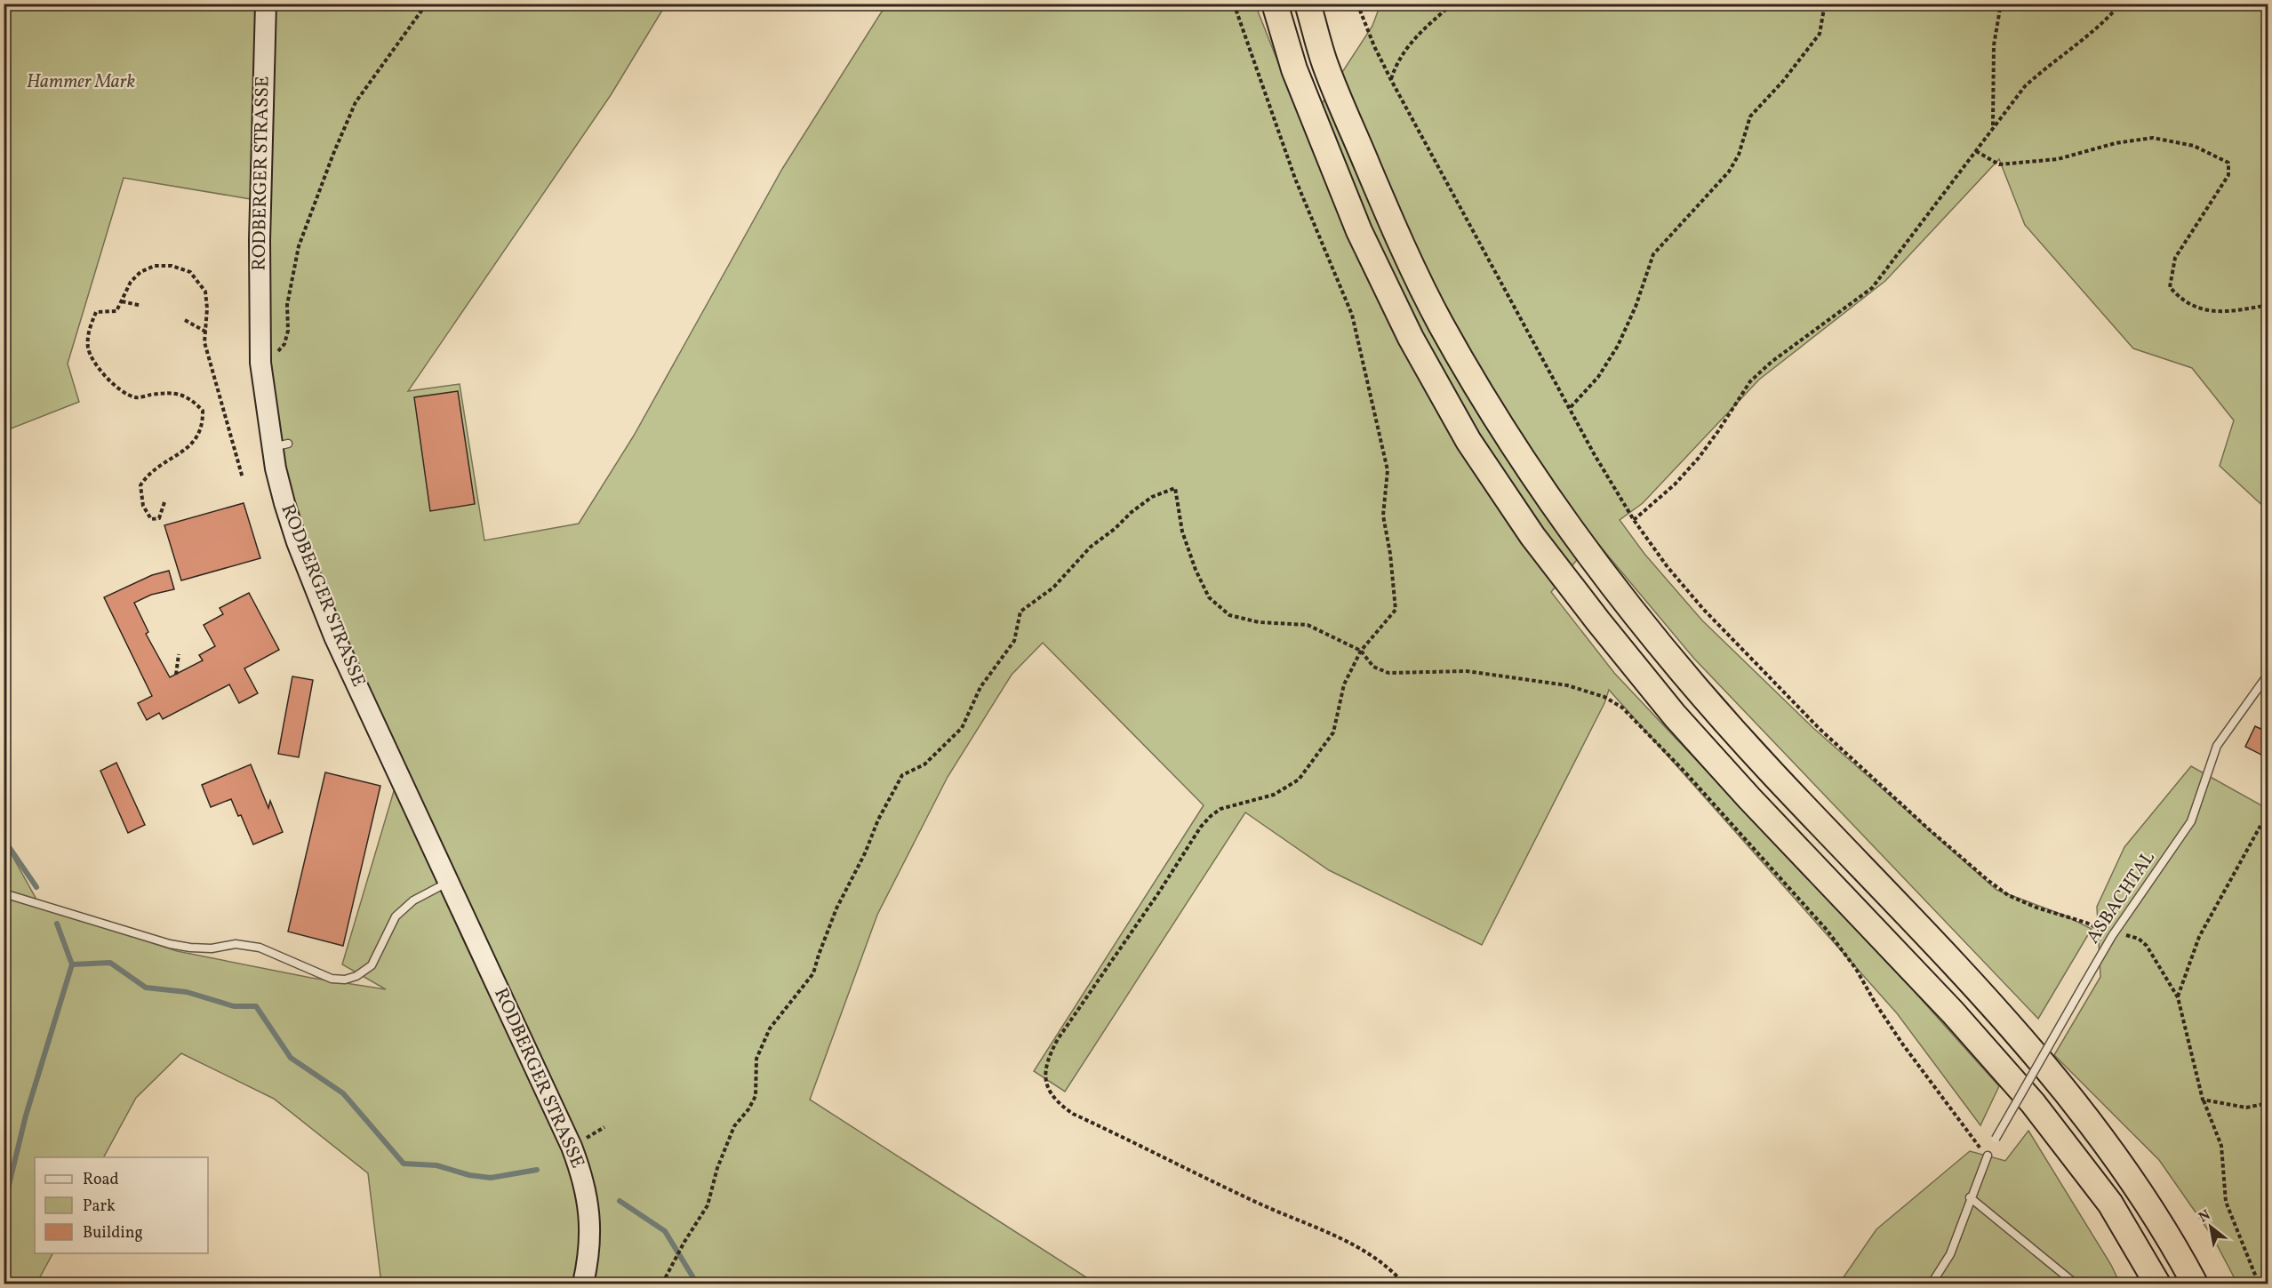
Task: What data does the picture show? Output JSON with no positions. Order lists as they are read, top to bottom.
{
  "streets": {
    "street": ["RODBERGER STRASSE"],
    "lane": ["ASBACHTAL"]
  },
  "parks": ["Hammer Mark"],
  "legend": ["Road", "Park", "Building"],
  "north": "top left"
}
